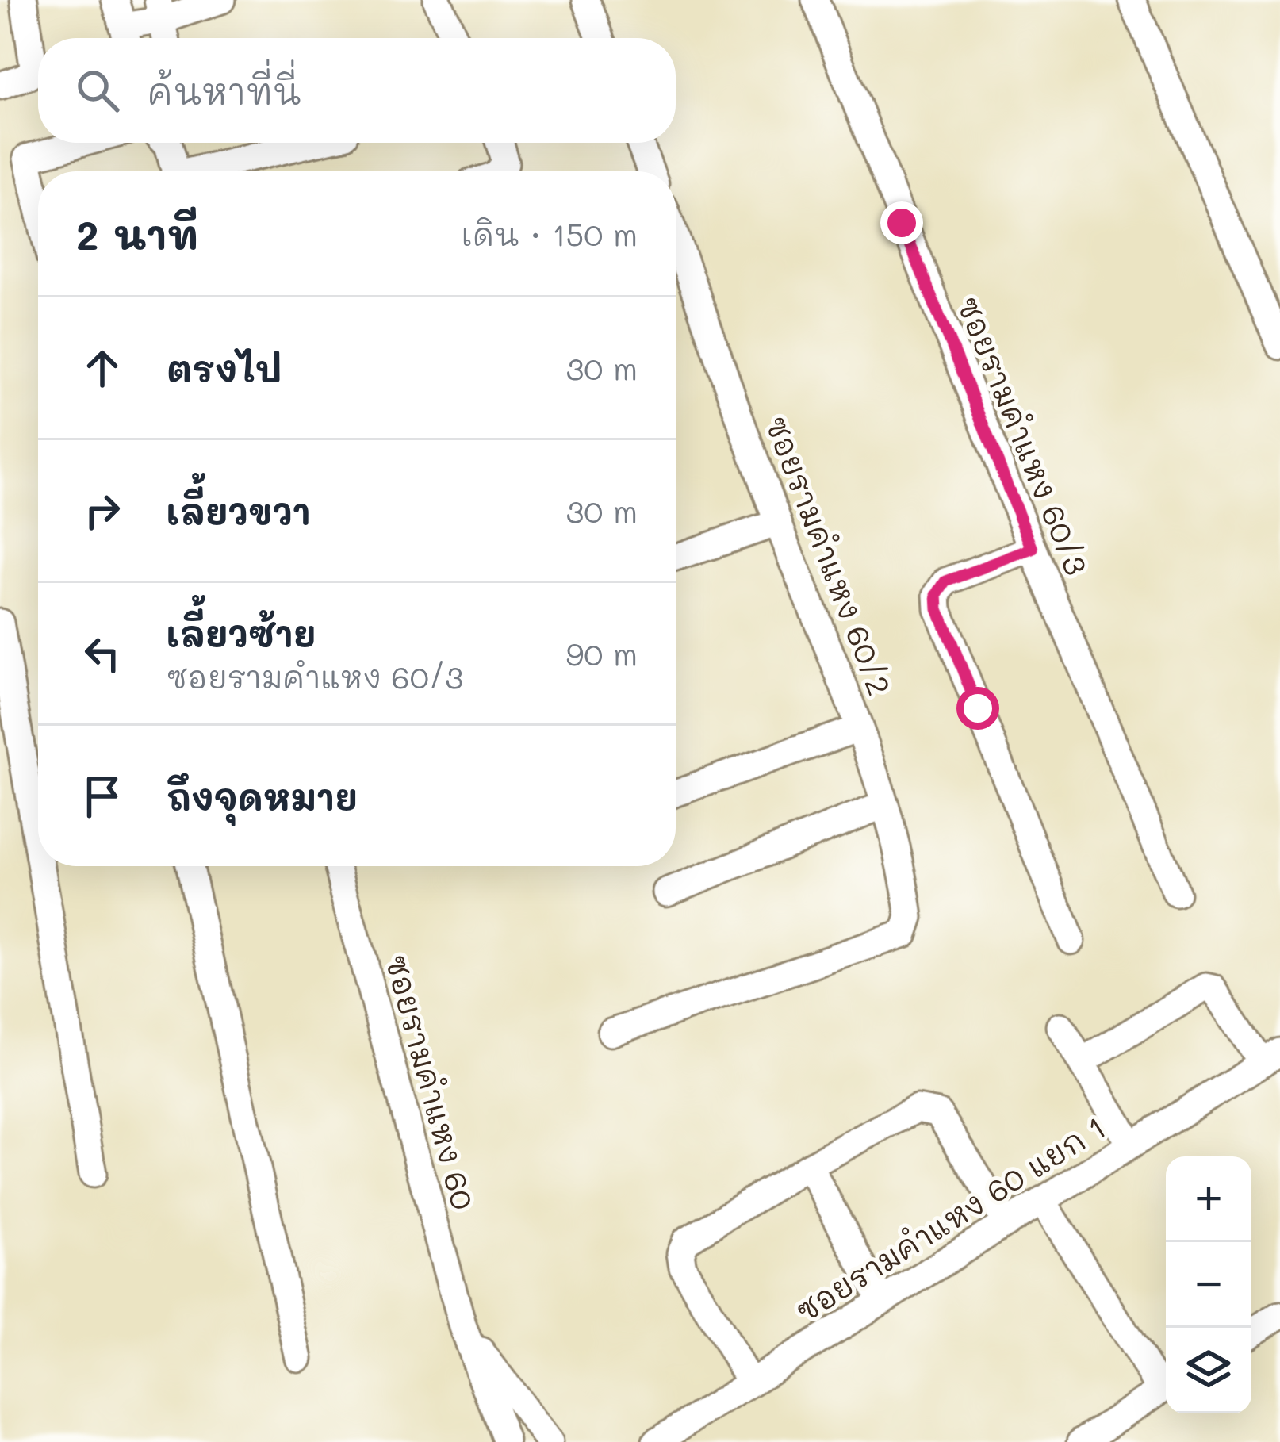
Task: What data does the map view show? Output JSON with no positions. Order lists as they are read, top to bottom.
{
  "streets": {
    "street": [
      "ซอยรามคำแหง 60/3",
      "ซอยรามคำแหง 60/2",
      "ซอยรามคำแหง 60",
      "ซอยรามคำแหง 60 แยก 1"
    ]
  },
  "page": {
    "search": "ค้นหาที่นี่",
    "heading": ["2 นาที", "เดิน · 150 m"],
    "list": [
      ["ตรงไป", "30 m"],
      ["เลี้ยวขวา", "30 m"],
      ["เลี้ยวซ้าย", "ซอยรามคำแหง 60/3", "90 m"],
      "ถึงจุดหมาย"
    ],
    "map_buttons": ["+", "−"]
  }
}
